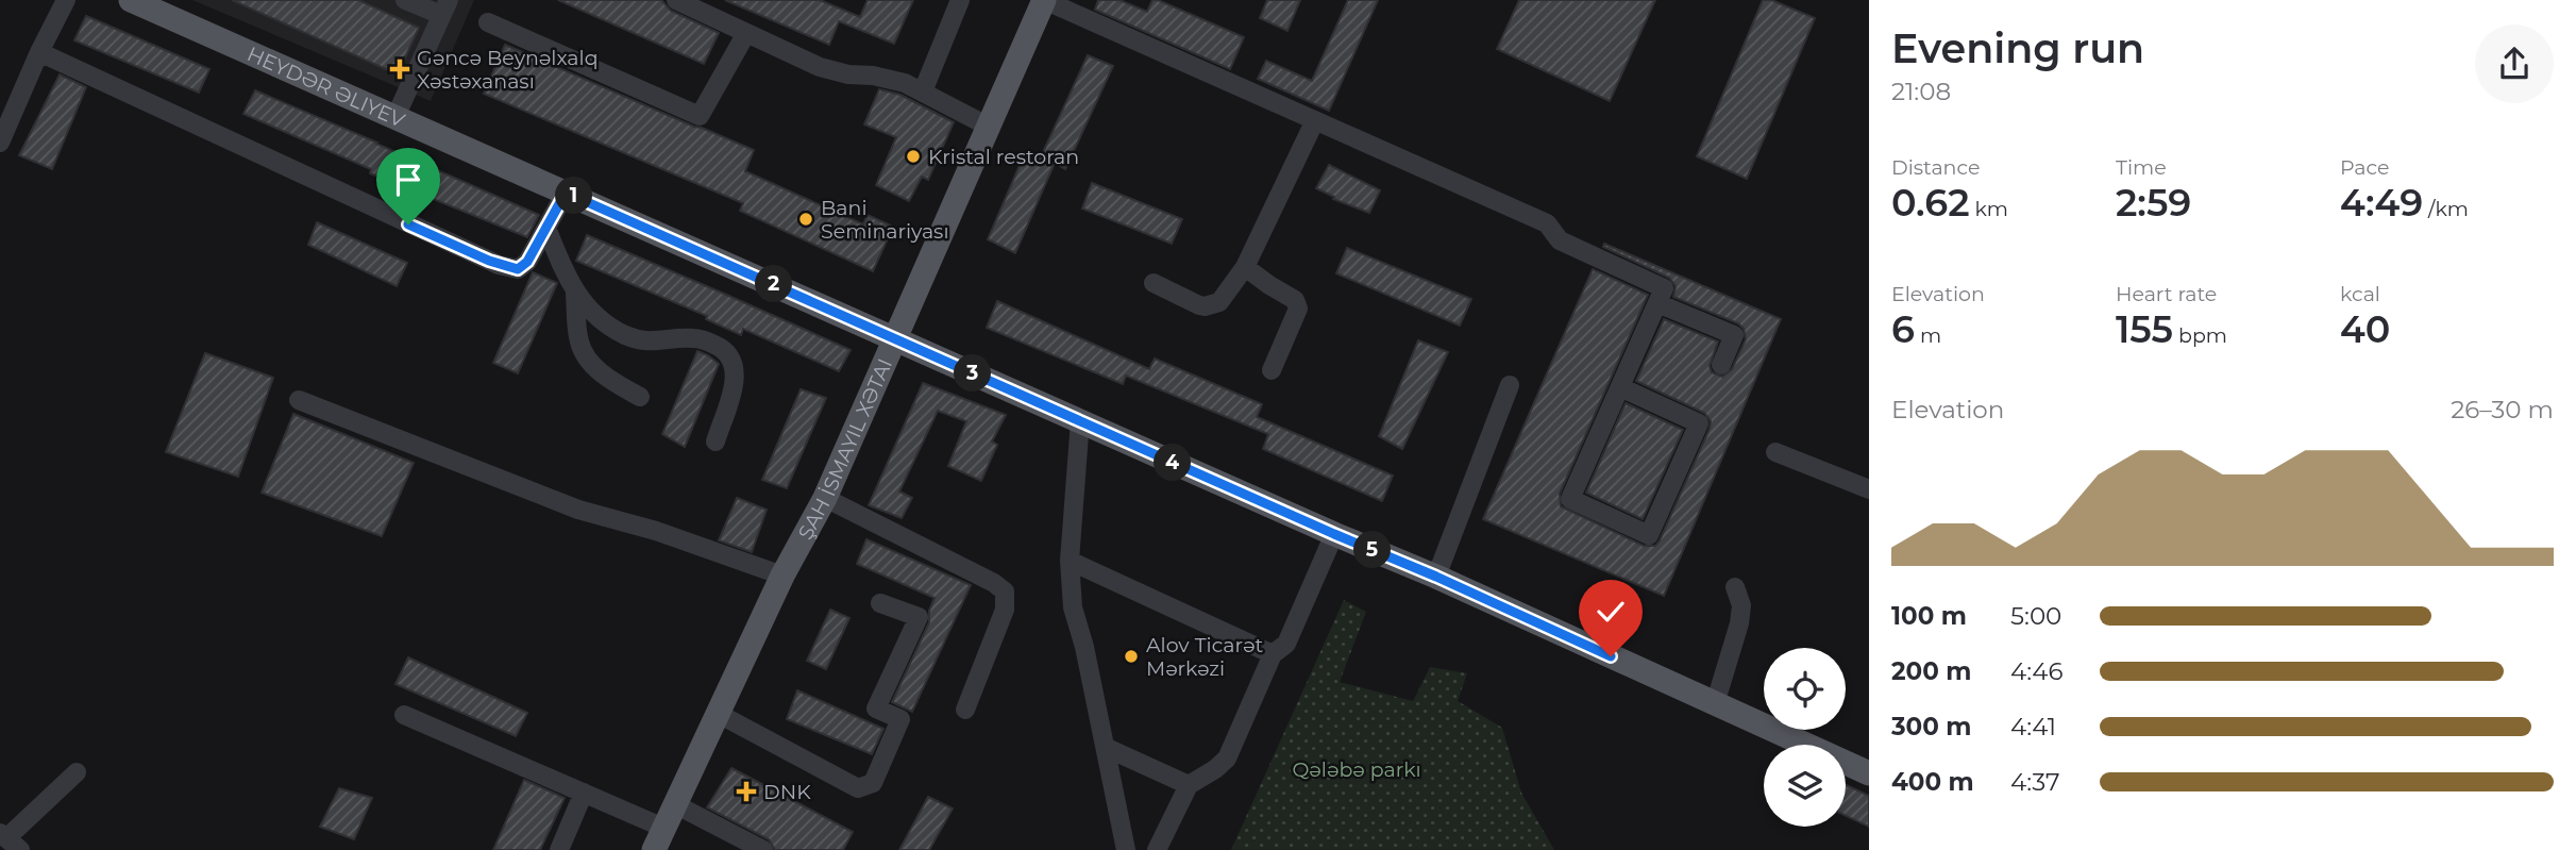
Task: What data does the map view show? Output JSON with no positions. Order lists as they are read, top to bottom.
{
  "streets": {
    "main road": ["HEYDƏR ƏLIYEV"]
  },
  "parks": ["Qələbə parkı"],
  "places": {
    "health": ["Gəncə Beynəlxalq Xəstəxanası", "DNK"],
    "other": ["Kristal restoran", "Bani Seminariyası", "Alov Ticarət Mərkəzi"]
  },
  "page": {
    "heading": ["Evening run", "21:08"],
    "stats": [
      ["Distance", "0.62 km"],
      ["Time", "2:59"],
      ["Pace", "4:49 /km"],
      ["Elevation", "6 m"],
      ["Heart rate", "155 bpm"],
      ["kcal", "40"]
    ],
    "pins": [
      "1",
      "2",
      "3",
      "4",
      "5"
    ],
    "chart": ["Elevation", "26–30 m"],
    "list": [
      {
        "name": "100 m",
        "note": "5:00"
      },
      {
        "name": "200 m",
        "note": "4:46"
      },
      {
        "name": "300 m",
        "note": "4:41"
      },
      {
        "name": "400 m",
        "note": "4:37"
      }
    ]
  }
}
